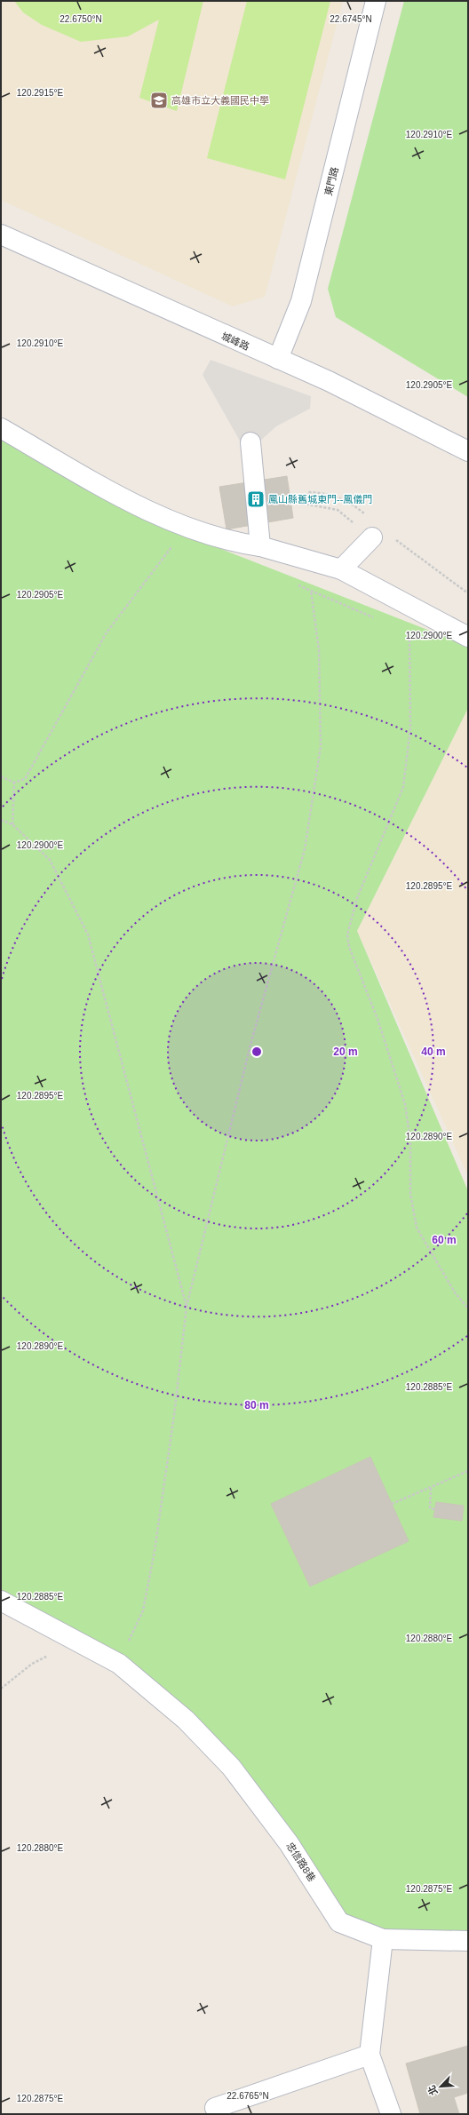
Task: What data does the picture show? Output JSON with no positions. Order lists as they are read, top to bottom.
{
  "streets": {
    "street": ["東門路", "城峰路", "忠信路8巷"]
  },
  "crossings": [
    ["東門路", "城峰路"]
  ],
  "places": {
    "school or university": ["高雄市立大義國民中學"],
    "building": ["鳳山縣舊城東門--鳳儀門"]
  },
  "north": "bottom left",
  "coordinates": [
    "22.6745°N",
    "22.6750°N",
    "120.2915°E",
    "120.2910°E",
    "120.2905°E",
    "120.2900°E",
    "120.2895°E",
    "120.2890°E",
    "120.2885°E",
    "120.2880°E",
    "120.2875°E",
    "22.6765°N"
  ],
  "rings": [
    "20 m",
    "40 m",
    "60 m",
    "80 m"
  ]
}
